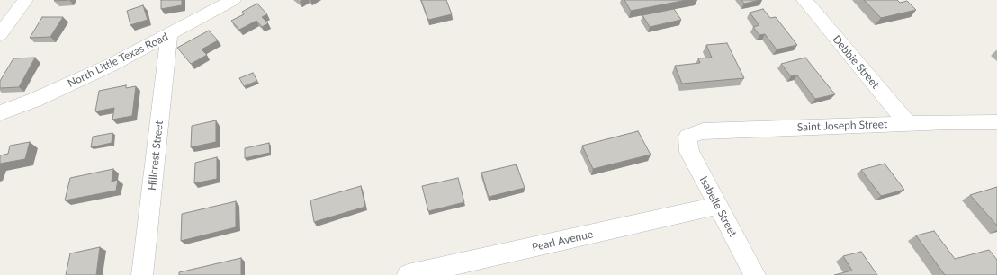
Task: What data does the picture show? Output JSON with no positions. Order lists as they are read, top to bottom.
{
  "streets": {
    "street": [
      "North Little Texas Road",
      "Debbie Street",
      "Saint Joseph Street",
      "Hillcrest Street",
      "Isabelle Street",
      "Pearl Avenue"
    ]
  },
  "crossings": [
    ["North Little Texas Road", "Hillcrest Street"],
    ["Debbie Street", "Saint Joseph Street"],
    ["Saint Joseph Street", "Isabelle Street"],
    ["Isabelle Street", "Pearl Avenue"]
  ]
}
